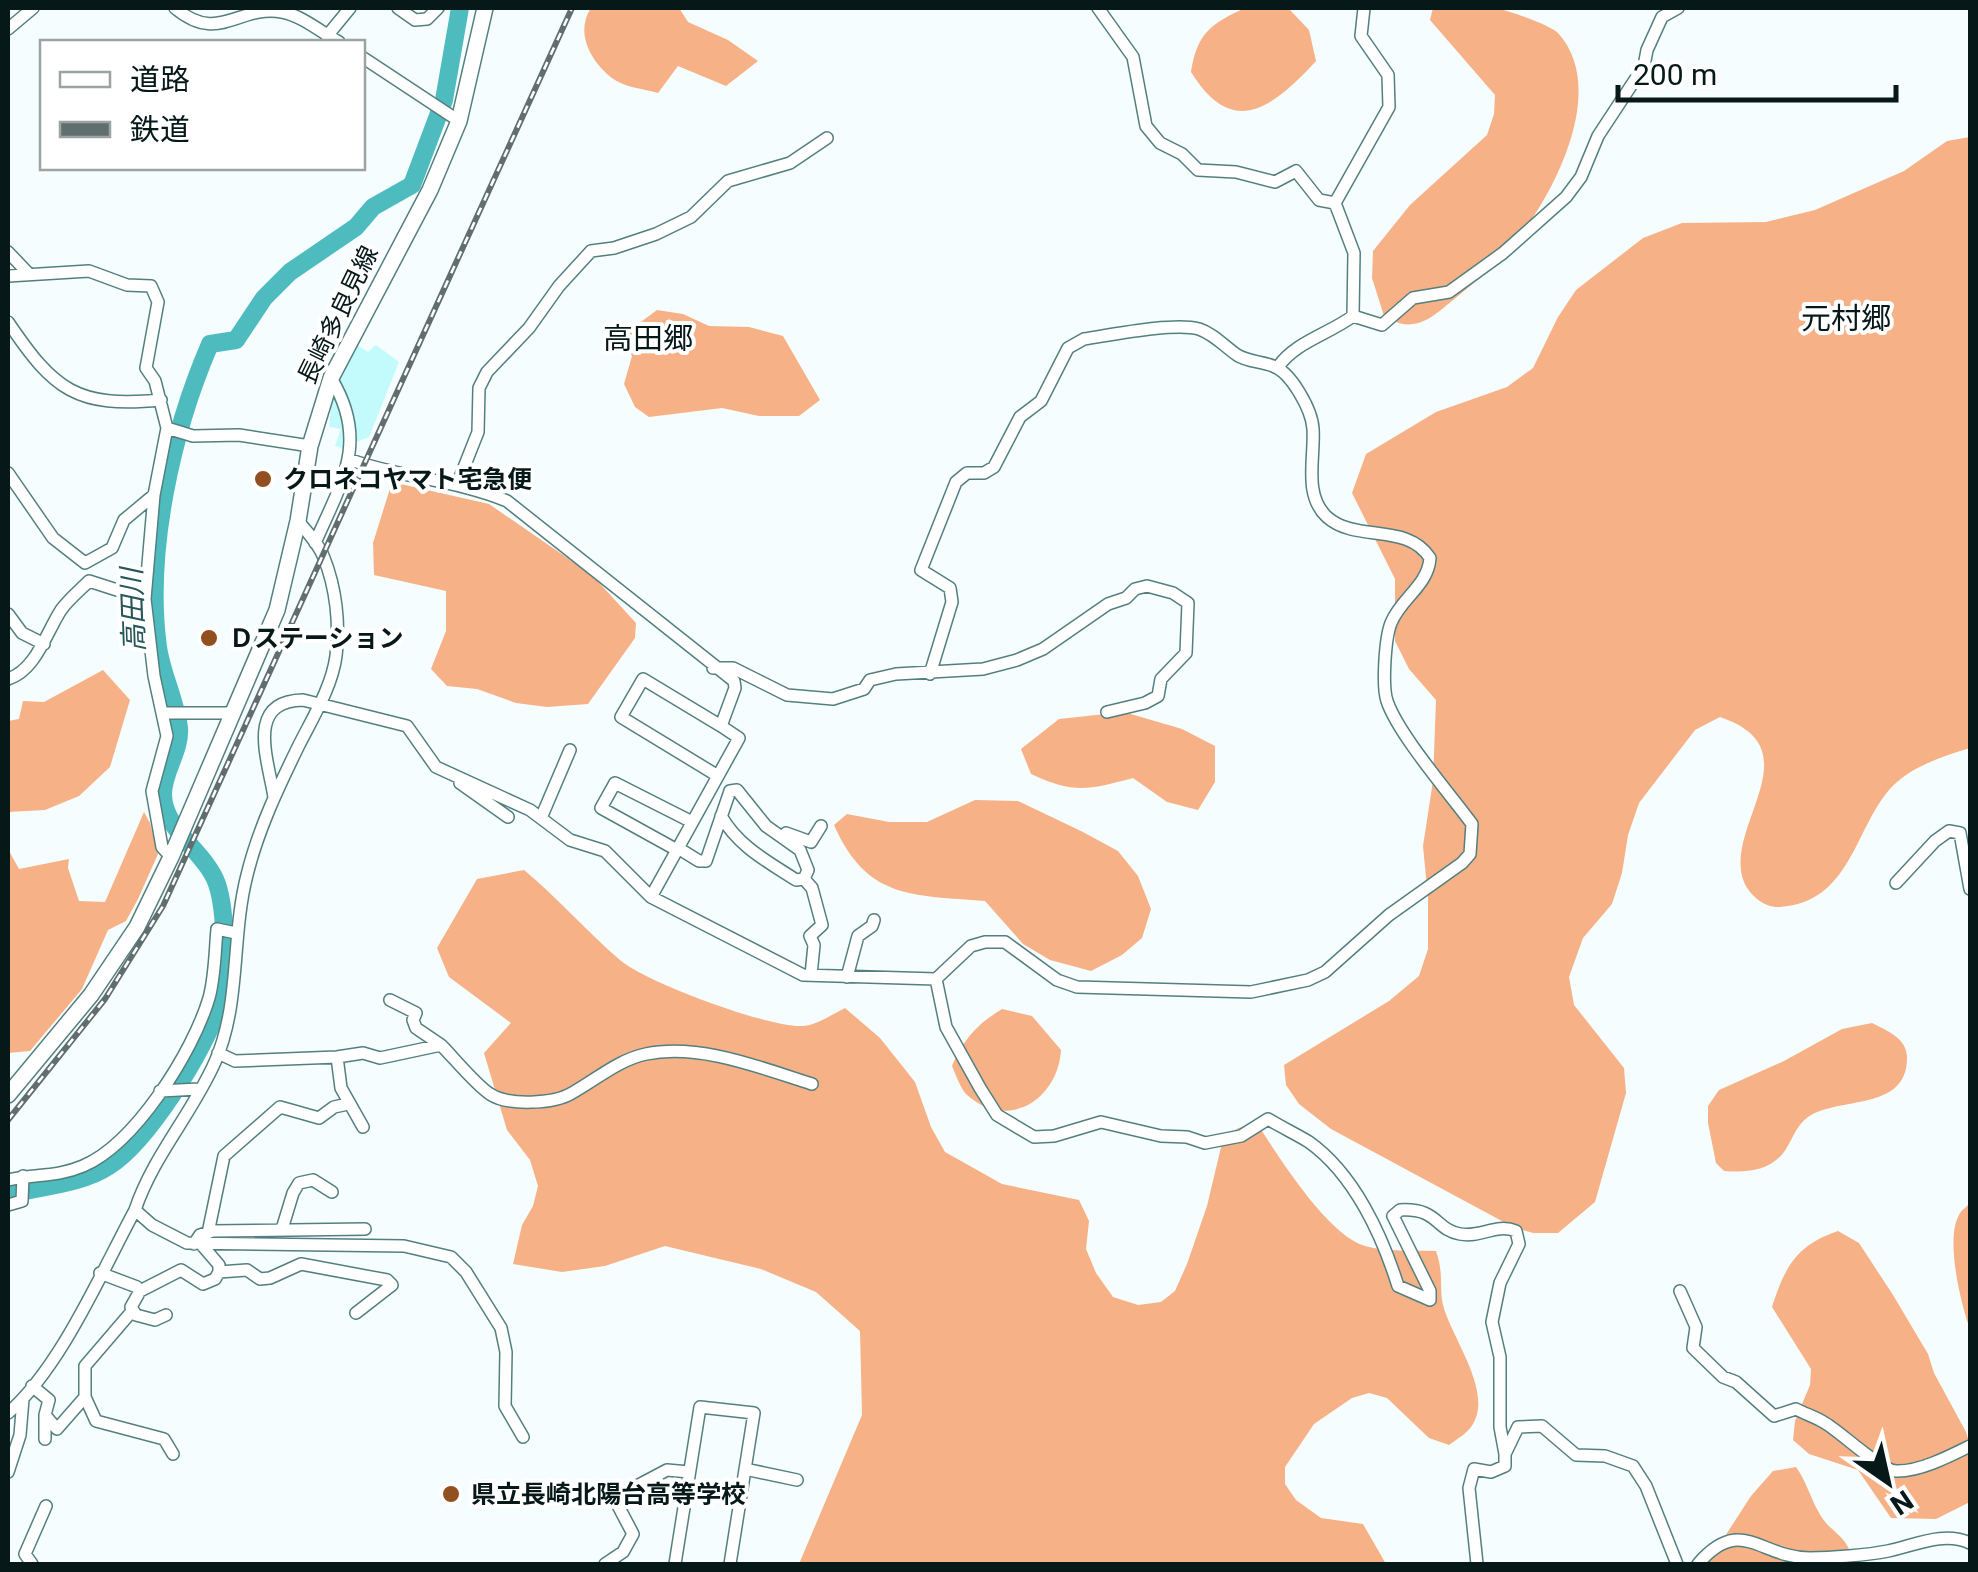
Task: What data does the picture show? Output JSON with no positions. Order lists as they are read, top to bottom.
{
  "streets": {
    "main road": ["長崎多良見線"]
  },
  "districts": ["元村郷", "高田郷"],
  "water": ["高田川"],
  "places": ["クロネコヤマト宅急便", "Ｄステーション", "県立長崎北陽台高等学校"],
  "legend": ["道路", "鉄道"],
  "scale_bar": "200 m",
  "north": "bottom right"
}
